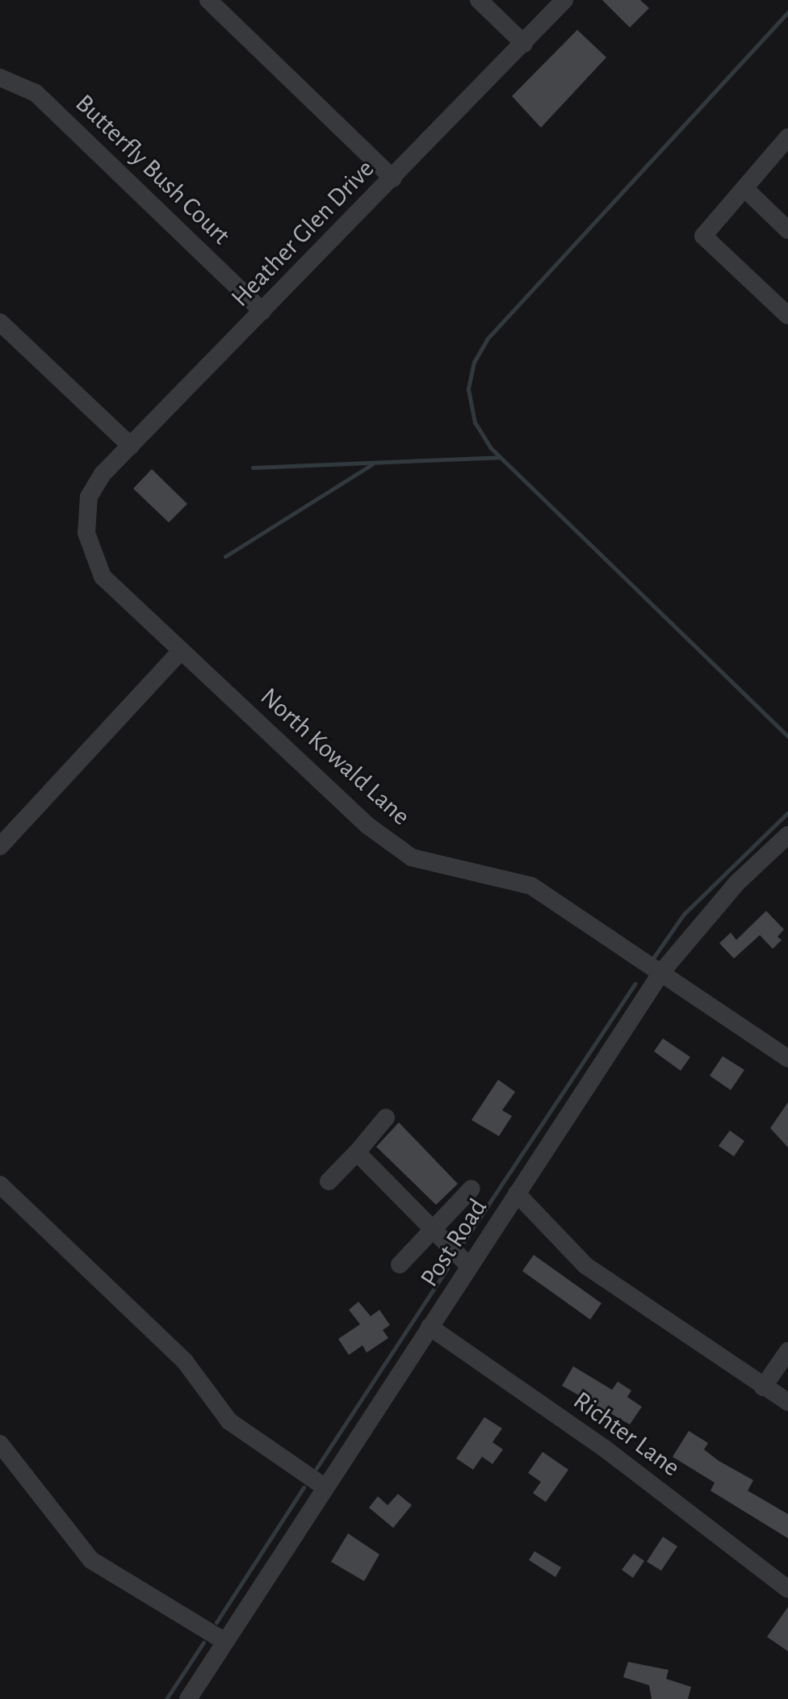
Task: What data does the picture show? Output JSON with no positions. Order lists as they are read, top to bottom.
{
  "streets": {
    "street": [
      "Butterfly Bush Court",
      "Heather Glen Drive",
      "North Kowald Lane",
      "Post Road",
      "Richter Lane"
    ]
  },
  "crossings": [
    ["Butterfly Bush Court", "Heather Glen Drive"],
    ["Heather Glen Drive", "North Kowald Lane"],
    ["North Kowald Lane", "Post Road"],
    ["Post Road", "Richter Lane"]
  ]
}
